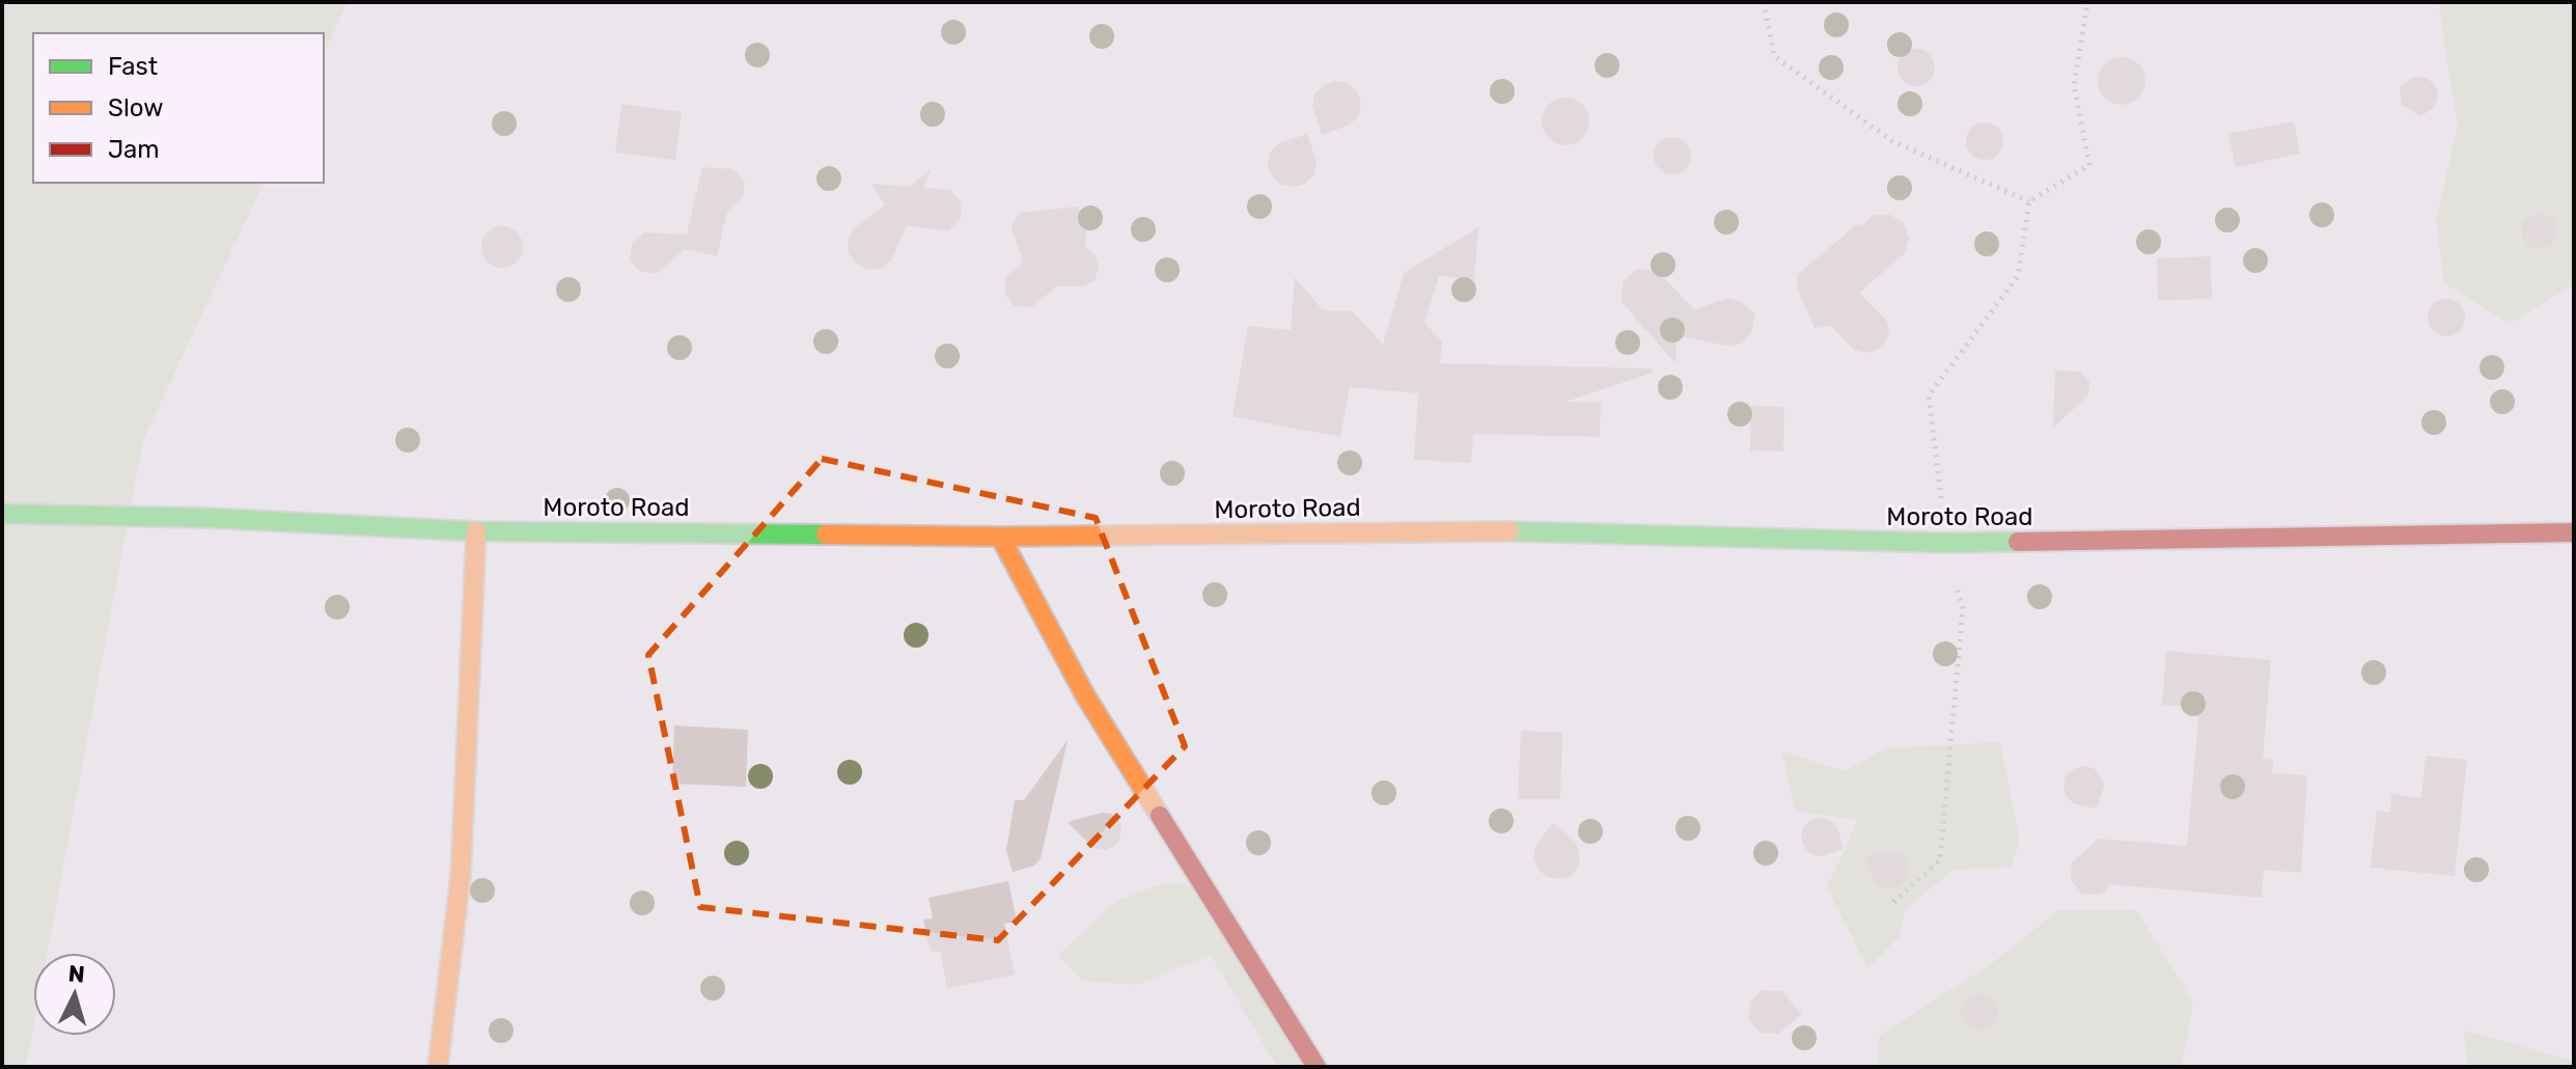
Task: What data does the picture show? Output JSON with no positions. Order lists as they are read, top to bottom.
{
  "streets": {
    "main road": ["Moroto Road"]
  },
  "legend": ["Fast", "Slow", "Jam"],
  "north": "top"
}
